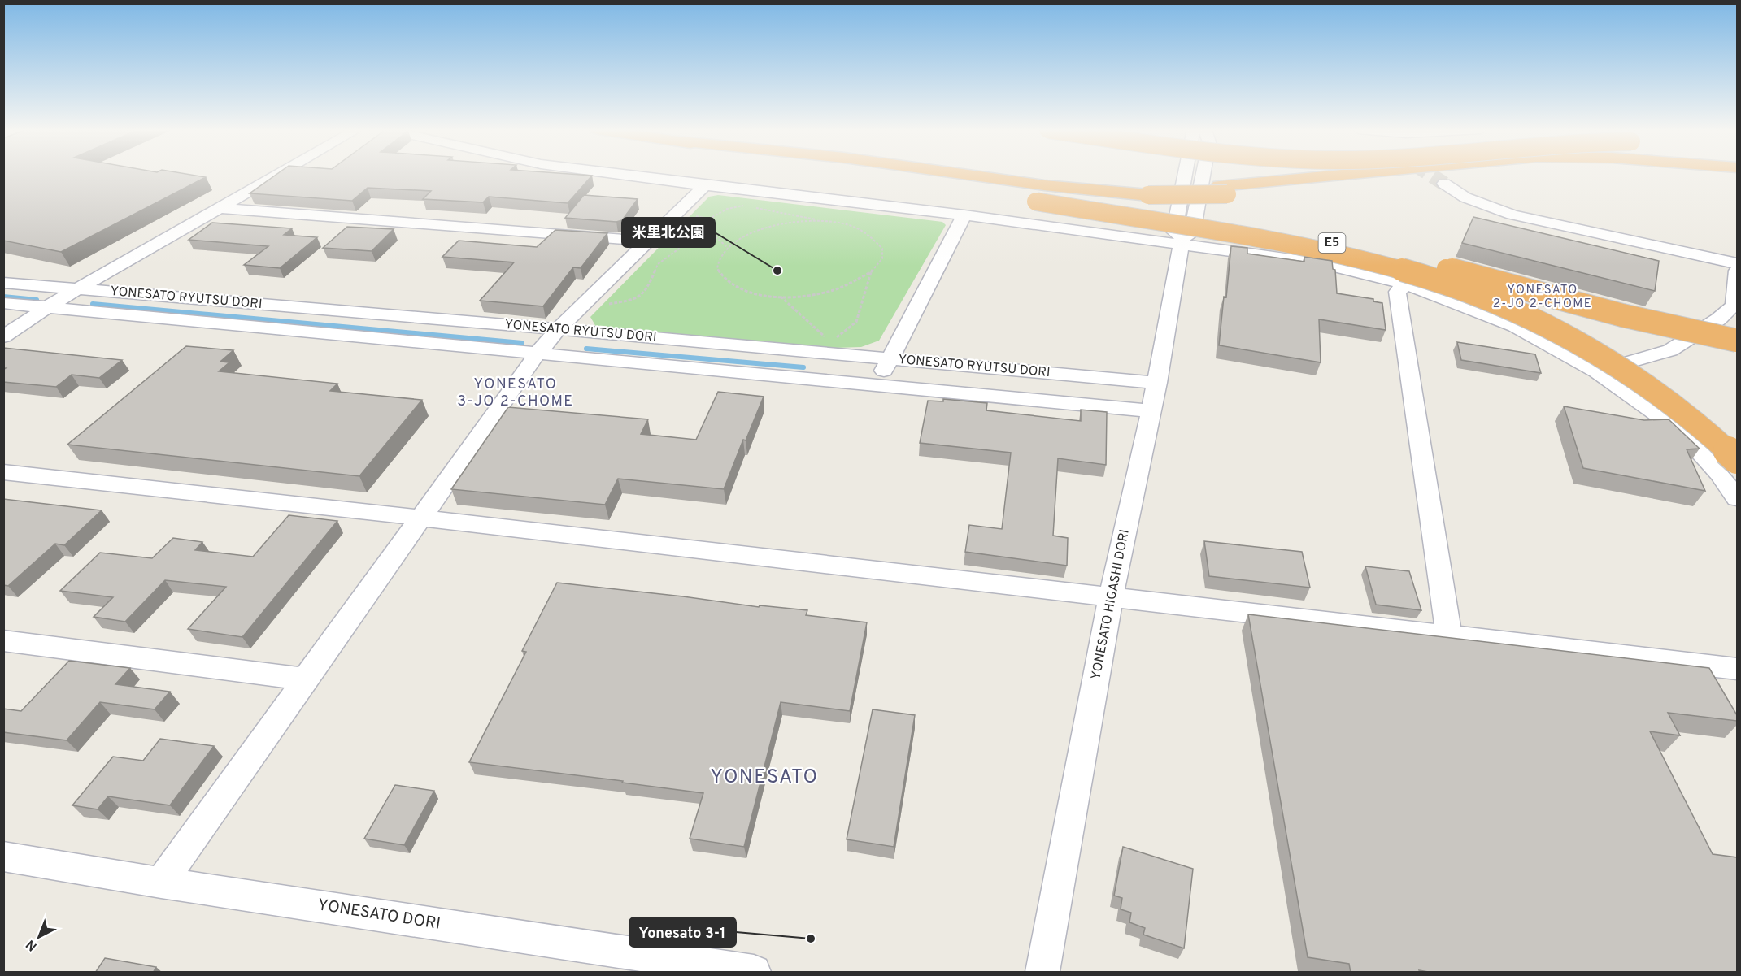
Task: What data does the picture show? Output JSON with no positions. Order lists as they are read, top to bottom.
{
  "streets": {
    "highway": ["E5"],
    "street": ["YONESATO RYUTSU DORI", "YONESATO HIGASHI DORI", "YONESATO DORI"]
  },
  "crossings": [
    ["YONESATO RYUTSU DORI", "YONESATO HIGASHI DORI"]
  ],
  "districts": ["YONESATO 2-JO 2-CHOME", "YONESATO 3-JO 2-CHOME", "YONESATO"],
  "places": ["米里北公園", "Yonesato 3-1"],
  "north": "bottom left"
}
